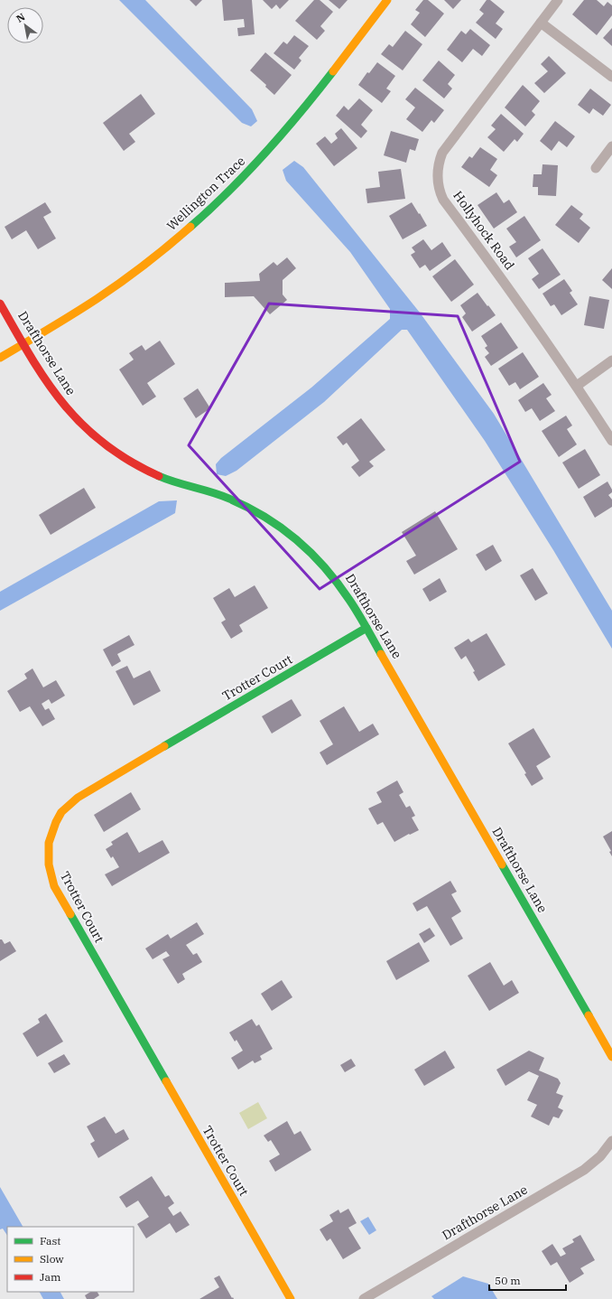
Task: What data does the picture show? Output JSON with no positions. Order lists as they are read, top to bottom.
{
  "streets": {
    "street": [
      "Wellington Trace",
      "Hollyhock Road",
      "Drafthorse Lane",
      "Trotter Court"
    ]
  },
  "crossings": [
    ["Wellington Trace", "Drafthorse Lane"],
    ["Drafthorse Lane", "Trotter Court"]
  ],
  "legend": ["Fast", "Slow", "Jam"],
  "scale_bar": "50 m",
  "north": "top left"
}
